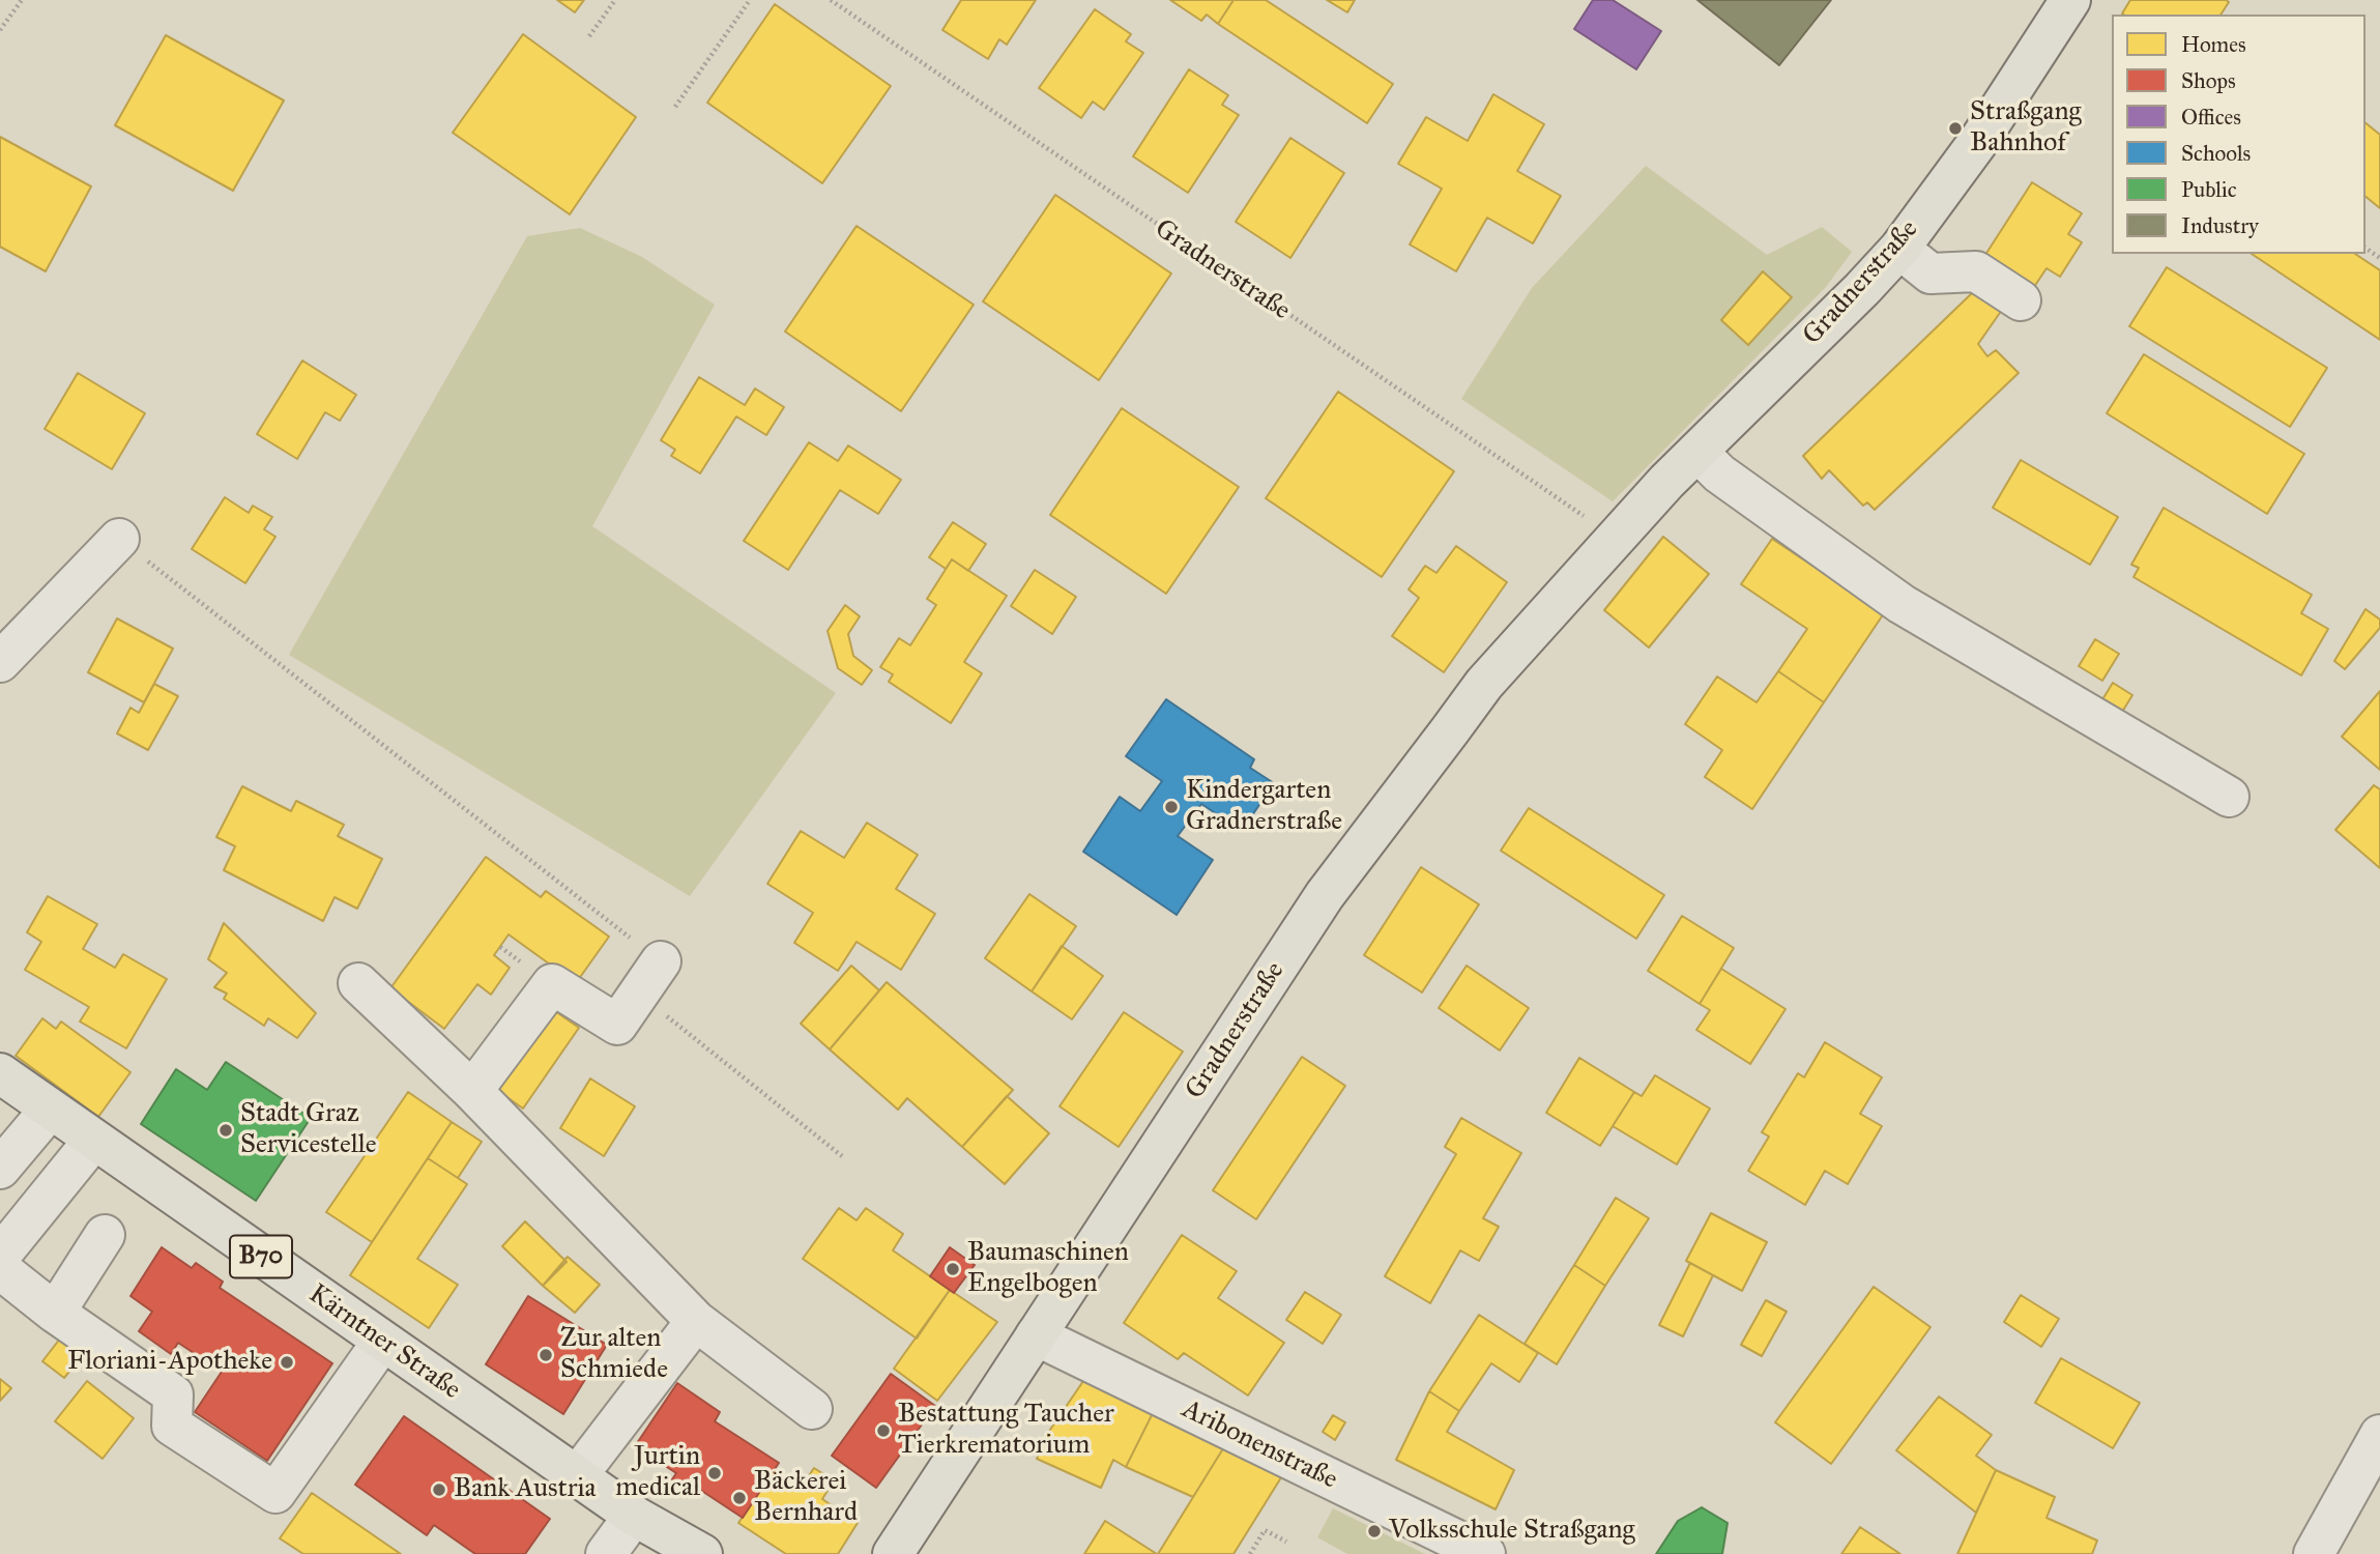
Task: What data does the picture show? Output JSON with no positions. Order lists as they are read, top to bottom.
{
  "streets": {
    "main road": ["Gradnerstraße", "B70", "Kärntner Straße"],
    "street": ["Aribonenstraße"]
  },
  "crossings": [
    ["Gradnerstraße", "Aribonenstraße"]
  ],
  "places": [
    "Straßgang Bahnhof",
    "Kindergarten Gradnerstraße",
    "Stadt Graz Servicestelle",
    "Baumaschinen Engelbogen",
    "Zur alten Schmiede",
    "Floriani-Apotheke",
    "Bestattung Taucher Tierkrematorium",
    "Jurtin medical",
    "Bank Austria",
    "Bäckerei Bernhard",
    "Volksschule Straßgang"
  ],
  "legend": [
    "Homes",
    "Shops",
    "Offices",
    "Schools",
    "Public",
    "Industry"
  ]
}
